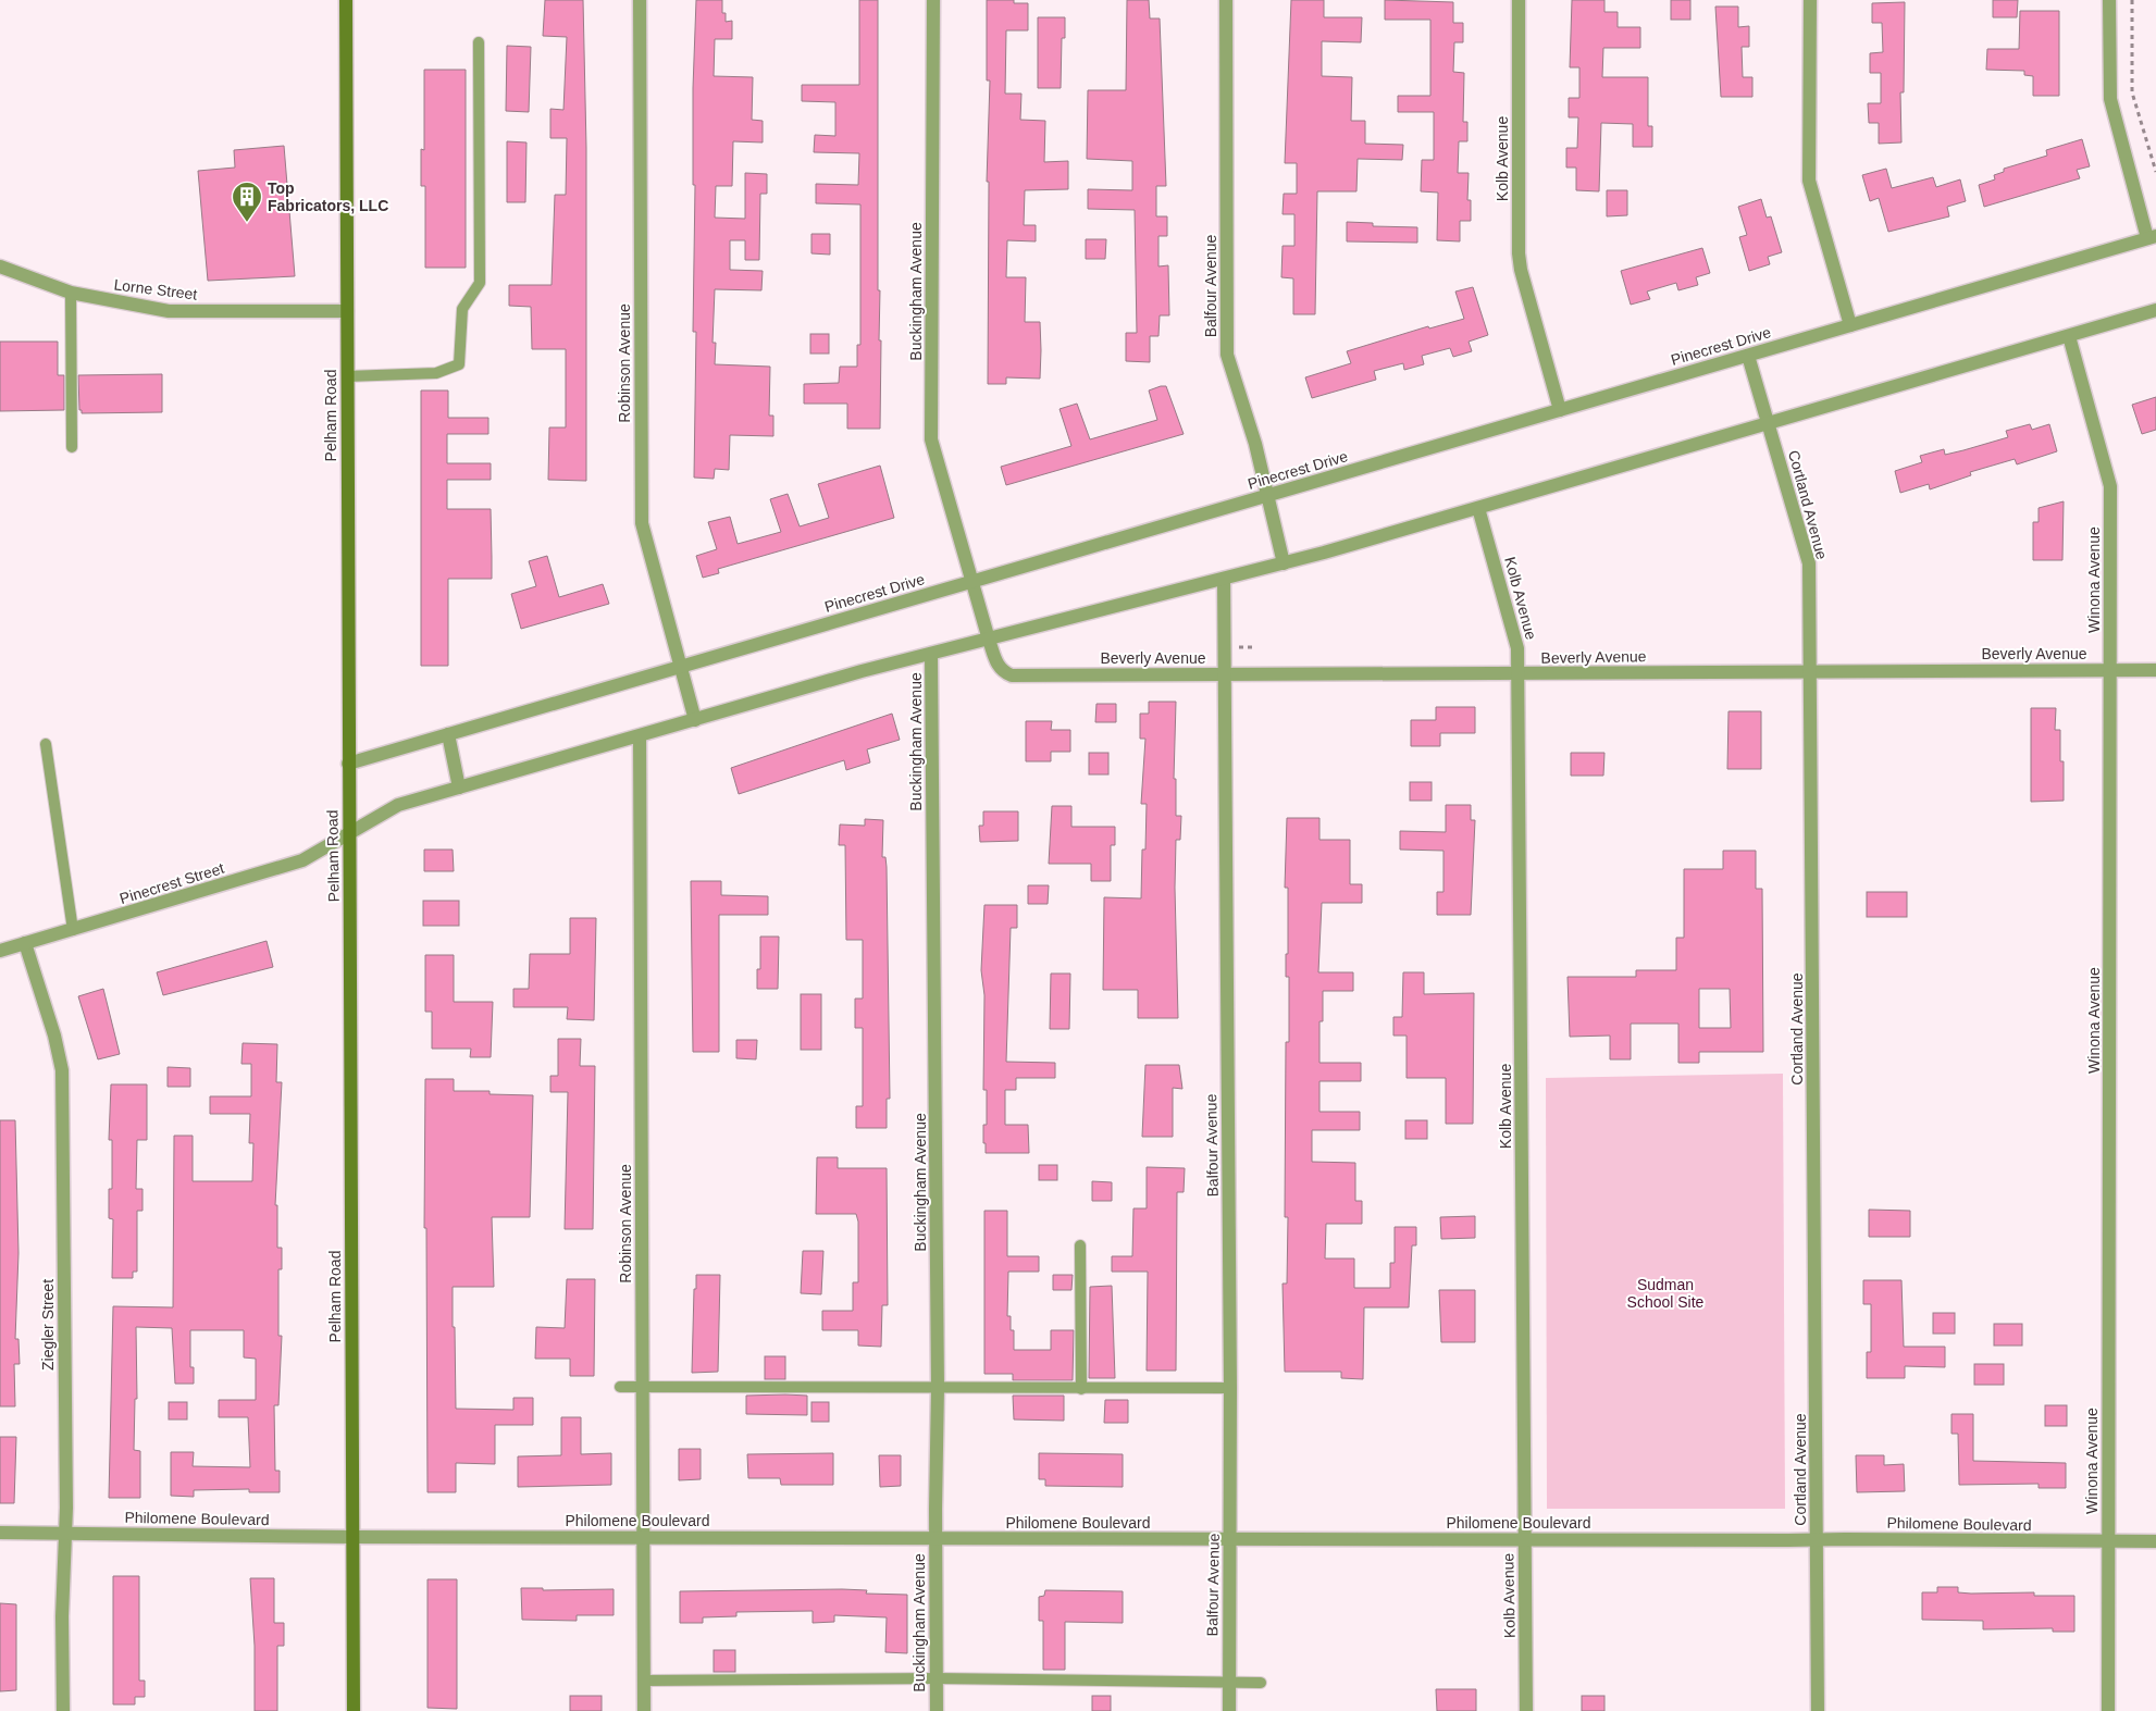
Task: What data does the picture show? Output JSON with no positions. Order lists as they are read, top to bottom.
{
  "streets": {
    "main road": ["Pelham Road"],
    "street": [
      "Kolb Avenue",
      "Balfour Avenue",
      "Lorne Street",
      "Buckingham Avenue",
      "Pinecrest Drive",
      "Robinson Avenue",
      "Cortland Avenue",
      "Winona Avenue",
      "Beverly Avenue",
      "Pinecrest Street",
      "Ziegler Street",
      "Philomene Boulevard"
    ]
  },
  "crossings": [
    ["Kolb Avenue", "Pinecrest Drive"],
    ["Kolb Avenue", "Beverly Avenue"],
    ["Kolb Avenue", "Philomene Boulevard"],
    ["Balfour Avenue", "Pinecrest Drive"],
    ["Balfour Avenue", "Beverly Avenue"],
    ["Balfour Avenue", "Philomene Boulevard"],
    ["Lorne Street", "Pelham Road"],
    ["Buckingham Avenue", "Pinecrest Drive"],
    ["Buckingham Avenue", "Beverly Avenue"],
    ["Buckingham Avenue", "Philomene Boulevard"],
    ["Pinecrest Drive", "Robinson Avenue"],
    ["Pinecrest Drive", "Pelham Road"],
    ["Pinecrest Drive", "Cortland Avenue"],
    ["Robinson Avenue", "Philomene Boulevard"],
    ["Pelham Road", "Pinecrest Street"],
    ["Pelham Road", "Philomene Boulevard"],
    ["Cortland Avenue", "Beverly Avenue"],
    ["Cortland Avenue", "Philomene Boulevard"],
    ["Winona Avenue", "Beverly Avenue"],
    ["Winona Avenue", "Philomene Boulevard"],
    ["Pinecrest Street", "Ziegler Street"],
    ["Ziegler Street", "Philomene Boulevard"]
  ],
  "parks": ["Sudman School Site"],
  "places": {
    "building": ["Top Fabricators, LLC"]
  }
}
